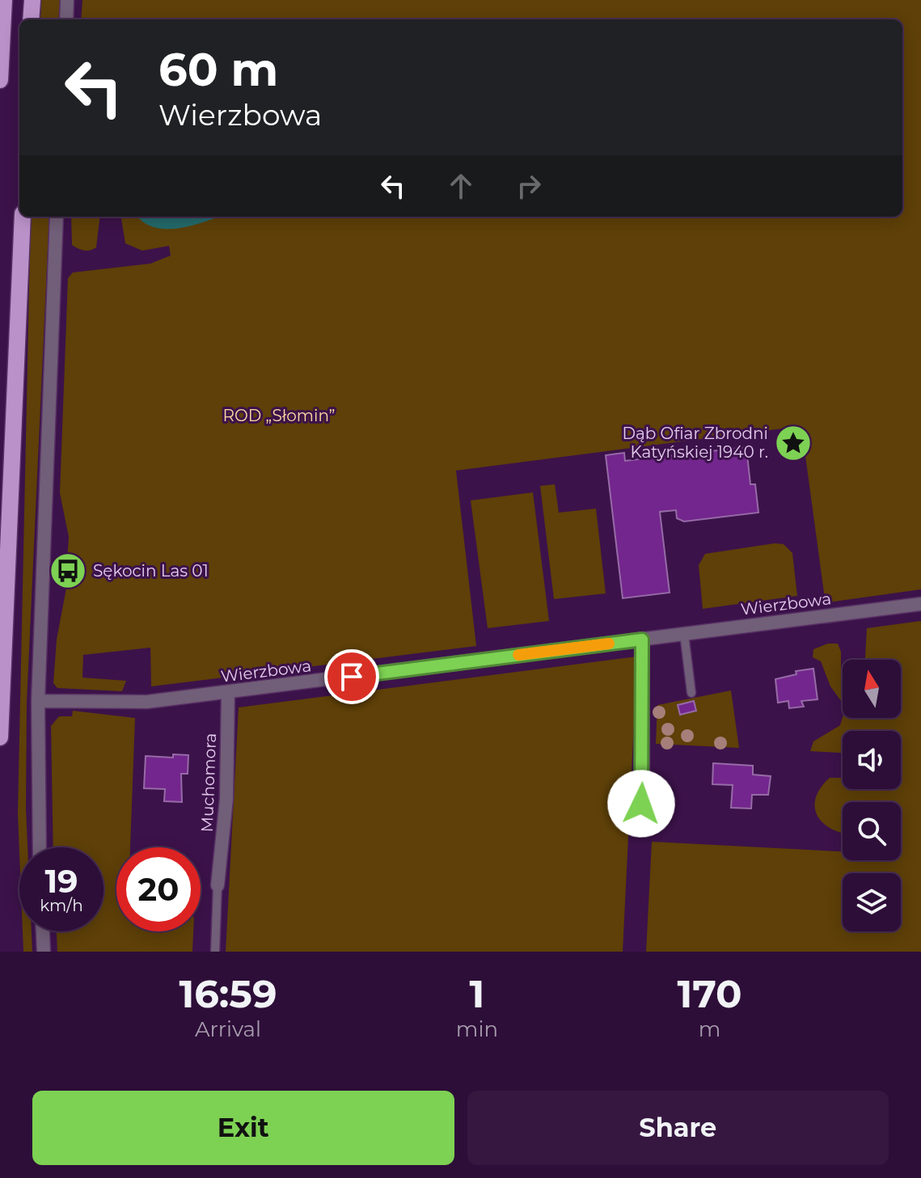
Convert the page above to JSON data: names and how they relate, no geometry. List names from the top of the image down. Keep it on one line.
{"streets":{"street":["Wierzbowa","Muchomora"]},"crossings":[["Wierzbowa","Muchomora"]],"parks":["ROD „Słomin”"],"places":{"place":["Dąb Ofiar Zbrodni Katyńskiej 1940 r."],"bus stop":["Sękocin Las 01"]},"north":"top","page":{"turn":["60 m","Wierzbowa"],"speed":"19 km/h","limit":"20","eta":["16:59","Arrival","1","min","170","m"],"buttons":["Exit","Share"]}}
